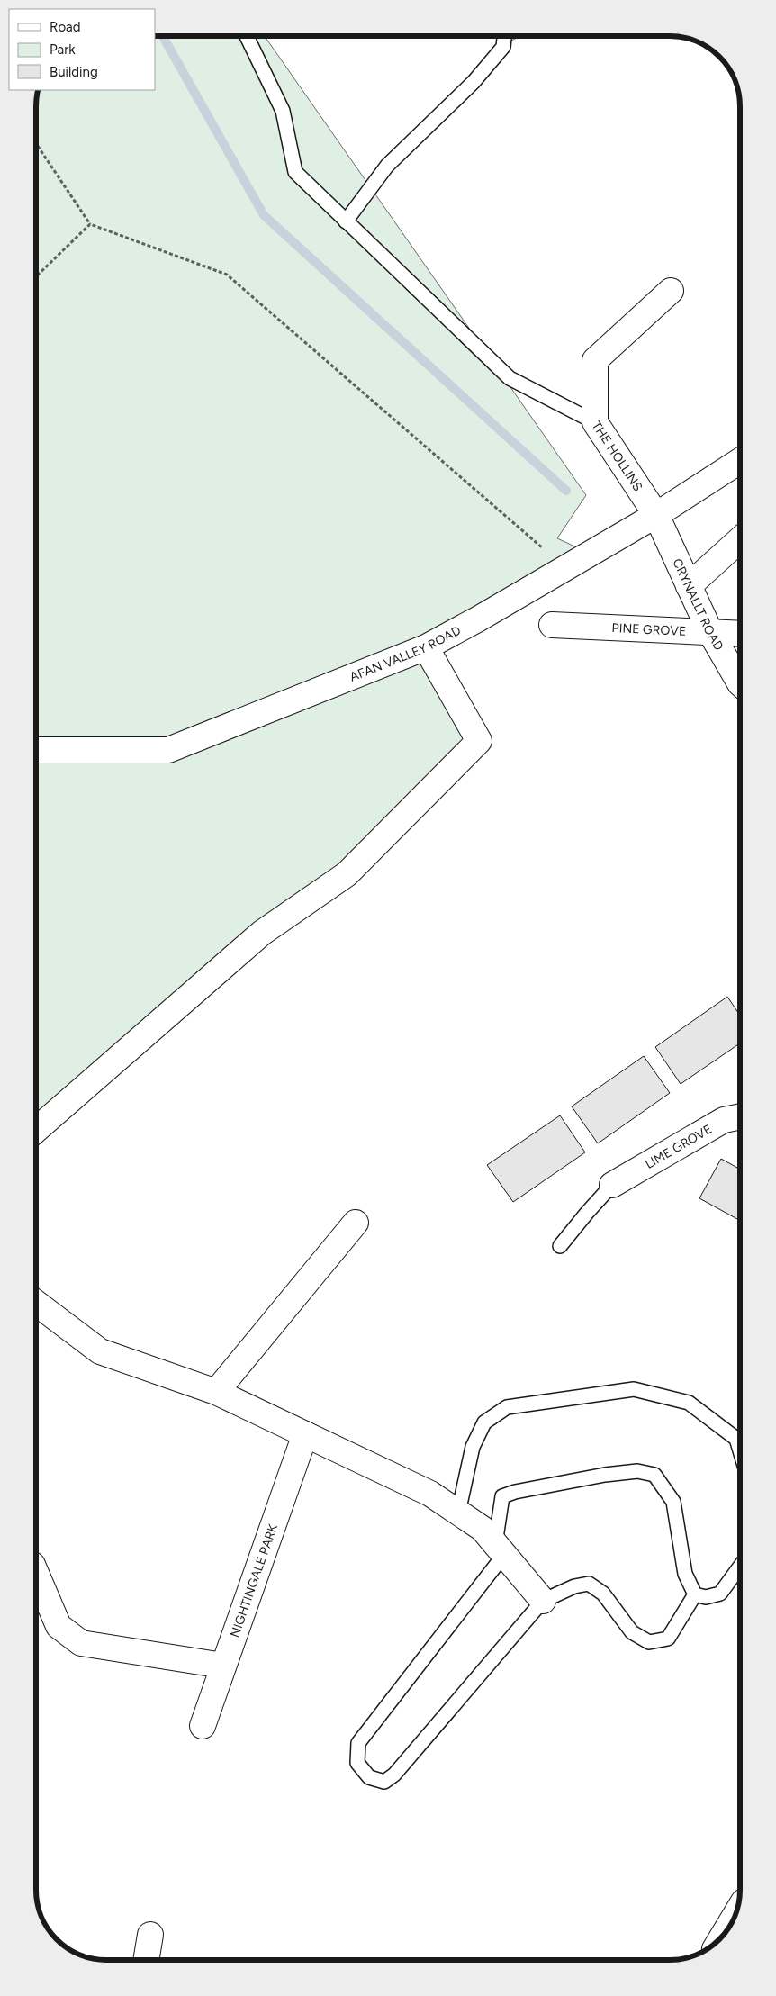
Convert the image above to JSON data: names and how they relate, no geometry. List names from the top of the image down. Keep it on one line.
{"streets":{"street":["THE HOLLINS","CRYNALLT ROAD","PINE GROVE","AFAN VALLEY ROAD","LIME GROVE","NIGHTINGALE PARK"]},"crossings":[["THE HOLLINS","CRYNALLT ROAD"],["THE HOLLINS","AFAN VALLEY ROAD"],["CRYNALLT ROAD","PINE GROVE"],["CRYNALLT ROAD","AFAN VALLEY ROAD"]],"legend":["Road","Park","Building"]}
